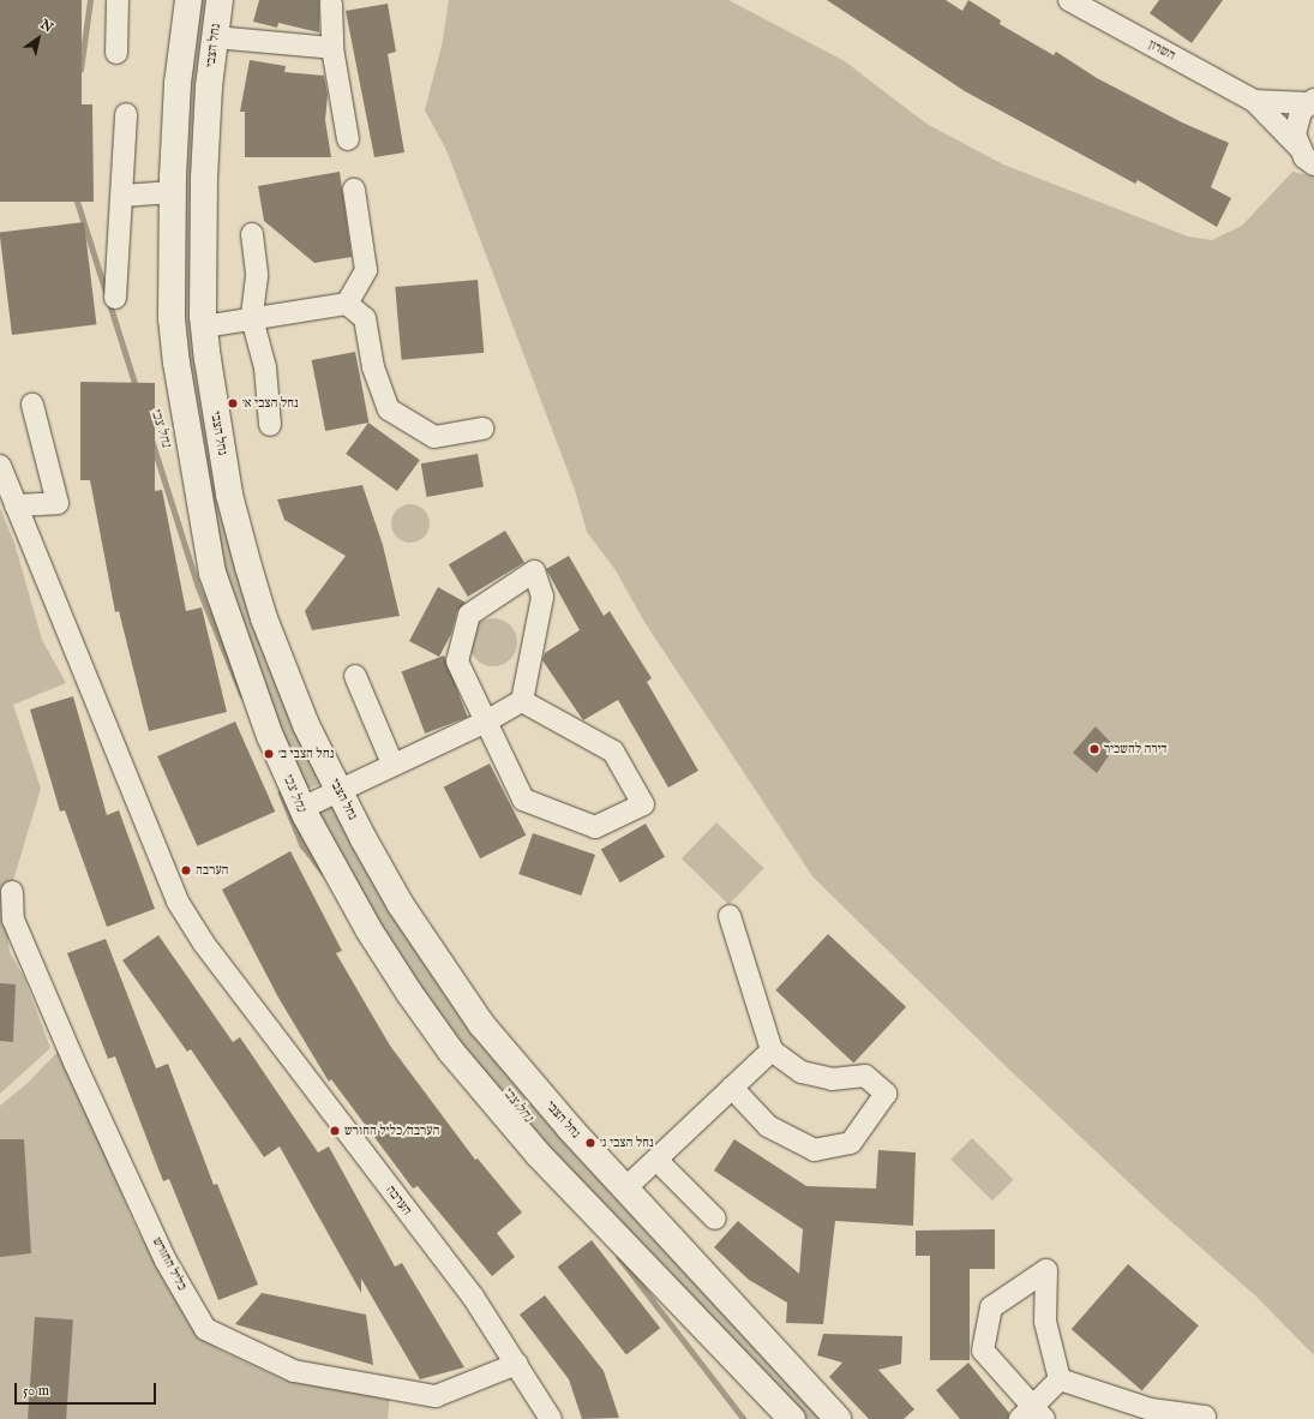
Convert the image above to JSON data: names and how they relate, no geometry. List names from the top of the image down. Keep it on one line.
{"streets":{"street":["נחל הצבי","השרון","הערבה","כליל החורש"]},"crossings":[["הערבה","כליל החורש"]],"water":["נחל צבי"],"places":["נחל הצבי א׳","דירה להשכיר","נחל הצבי ב׳","הערבה","הערבה/כליל החורש","נחל הצבי ג׳"],"scale_bar":"50 m","north":"top right"}
